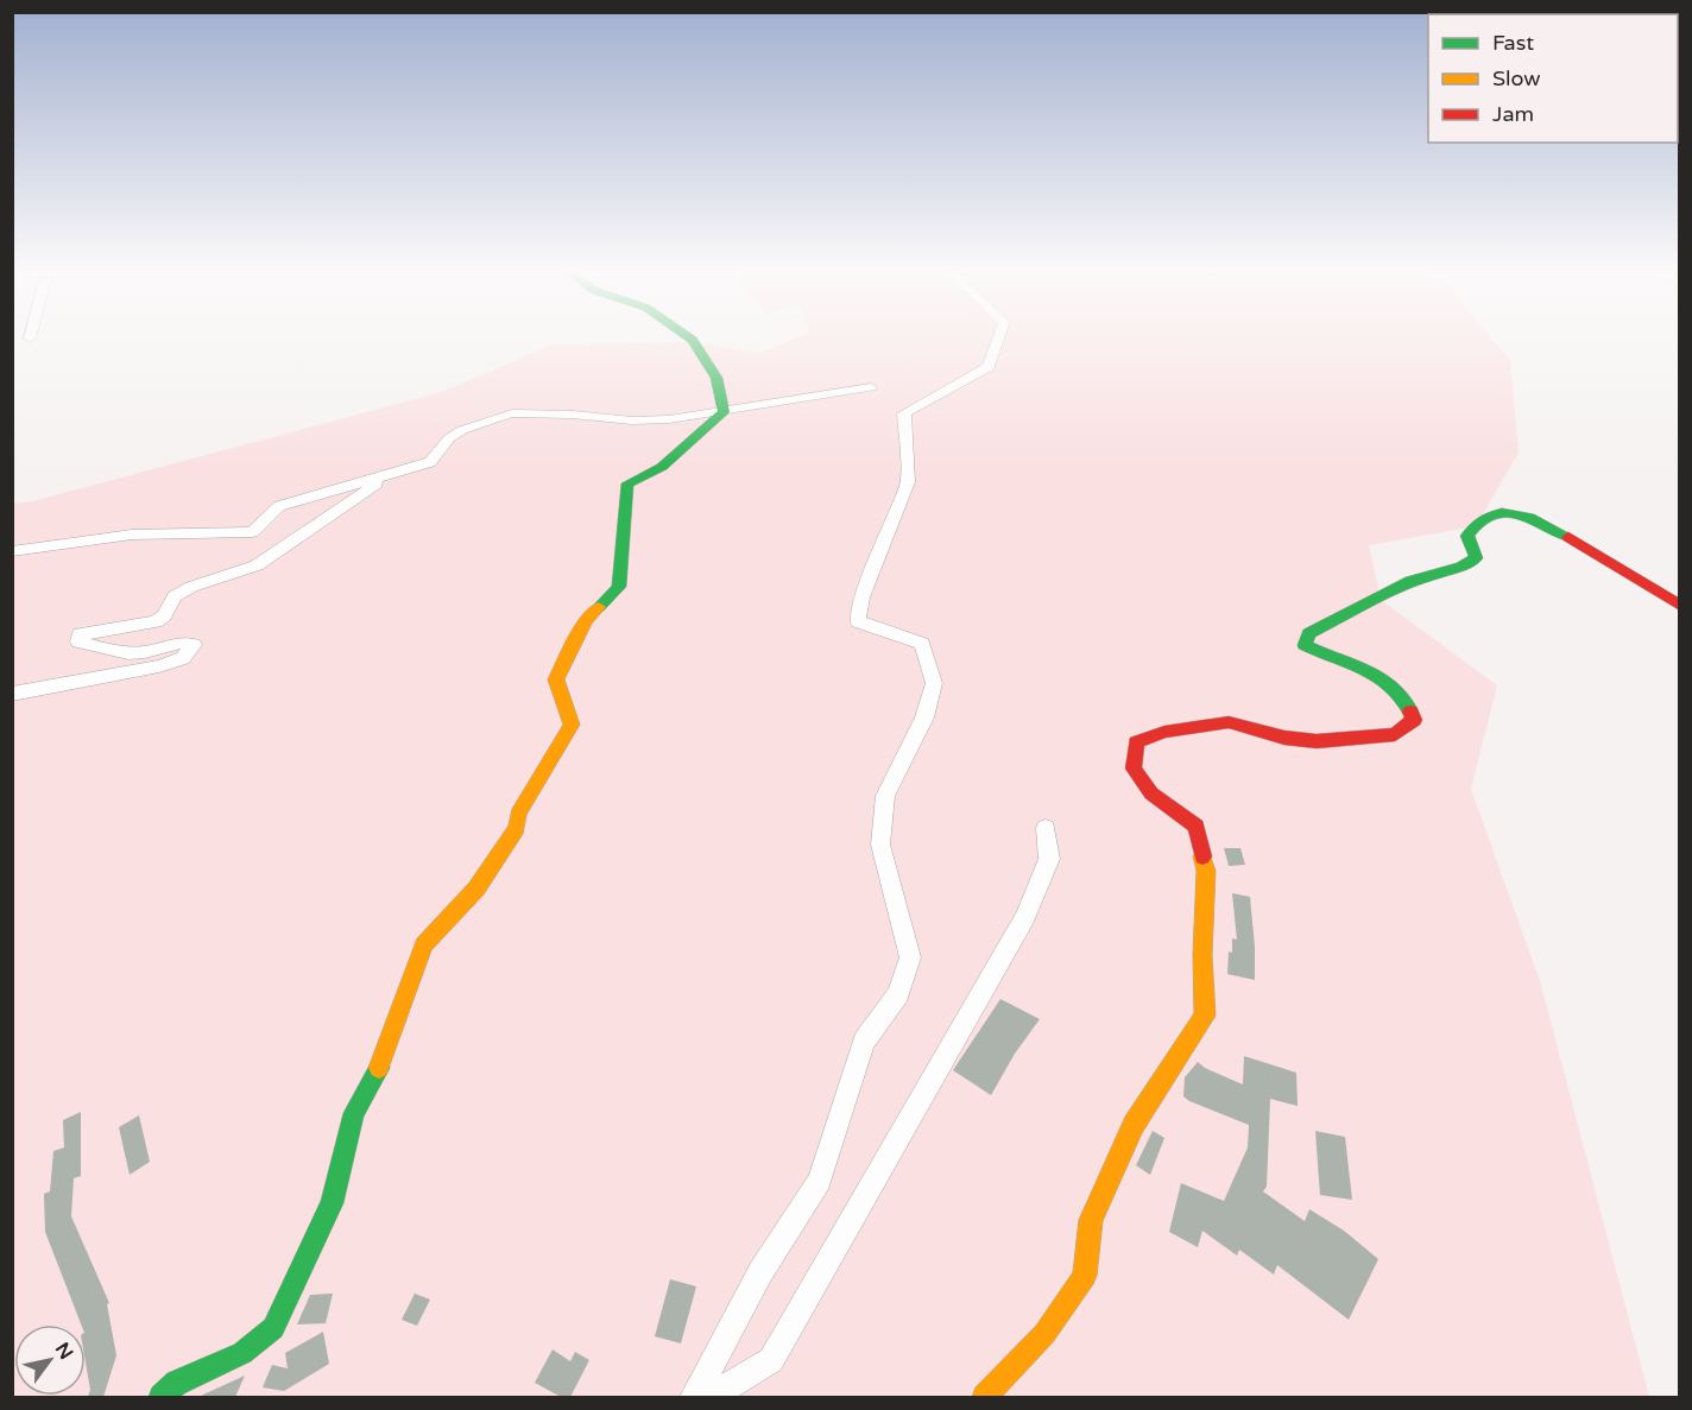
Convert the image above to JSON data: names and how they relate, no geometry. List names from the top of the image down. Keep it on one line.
{"legend":["Fast","Slow","Jam"],"north":"top right"}
